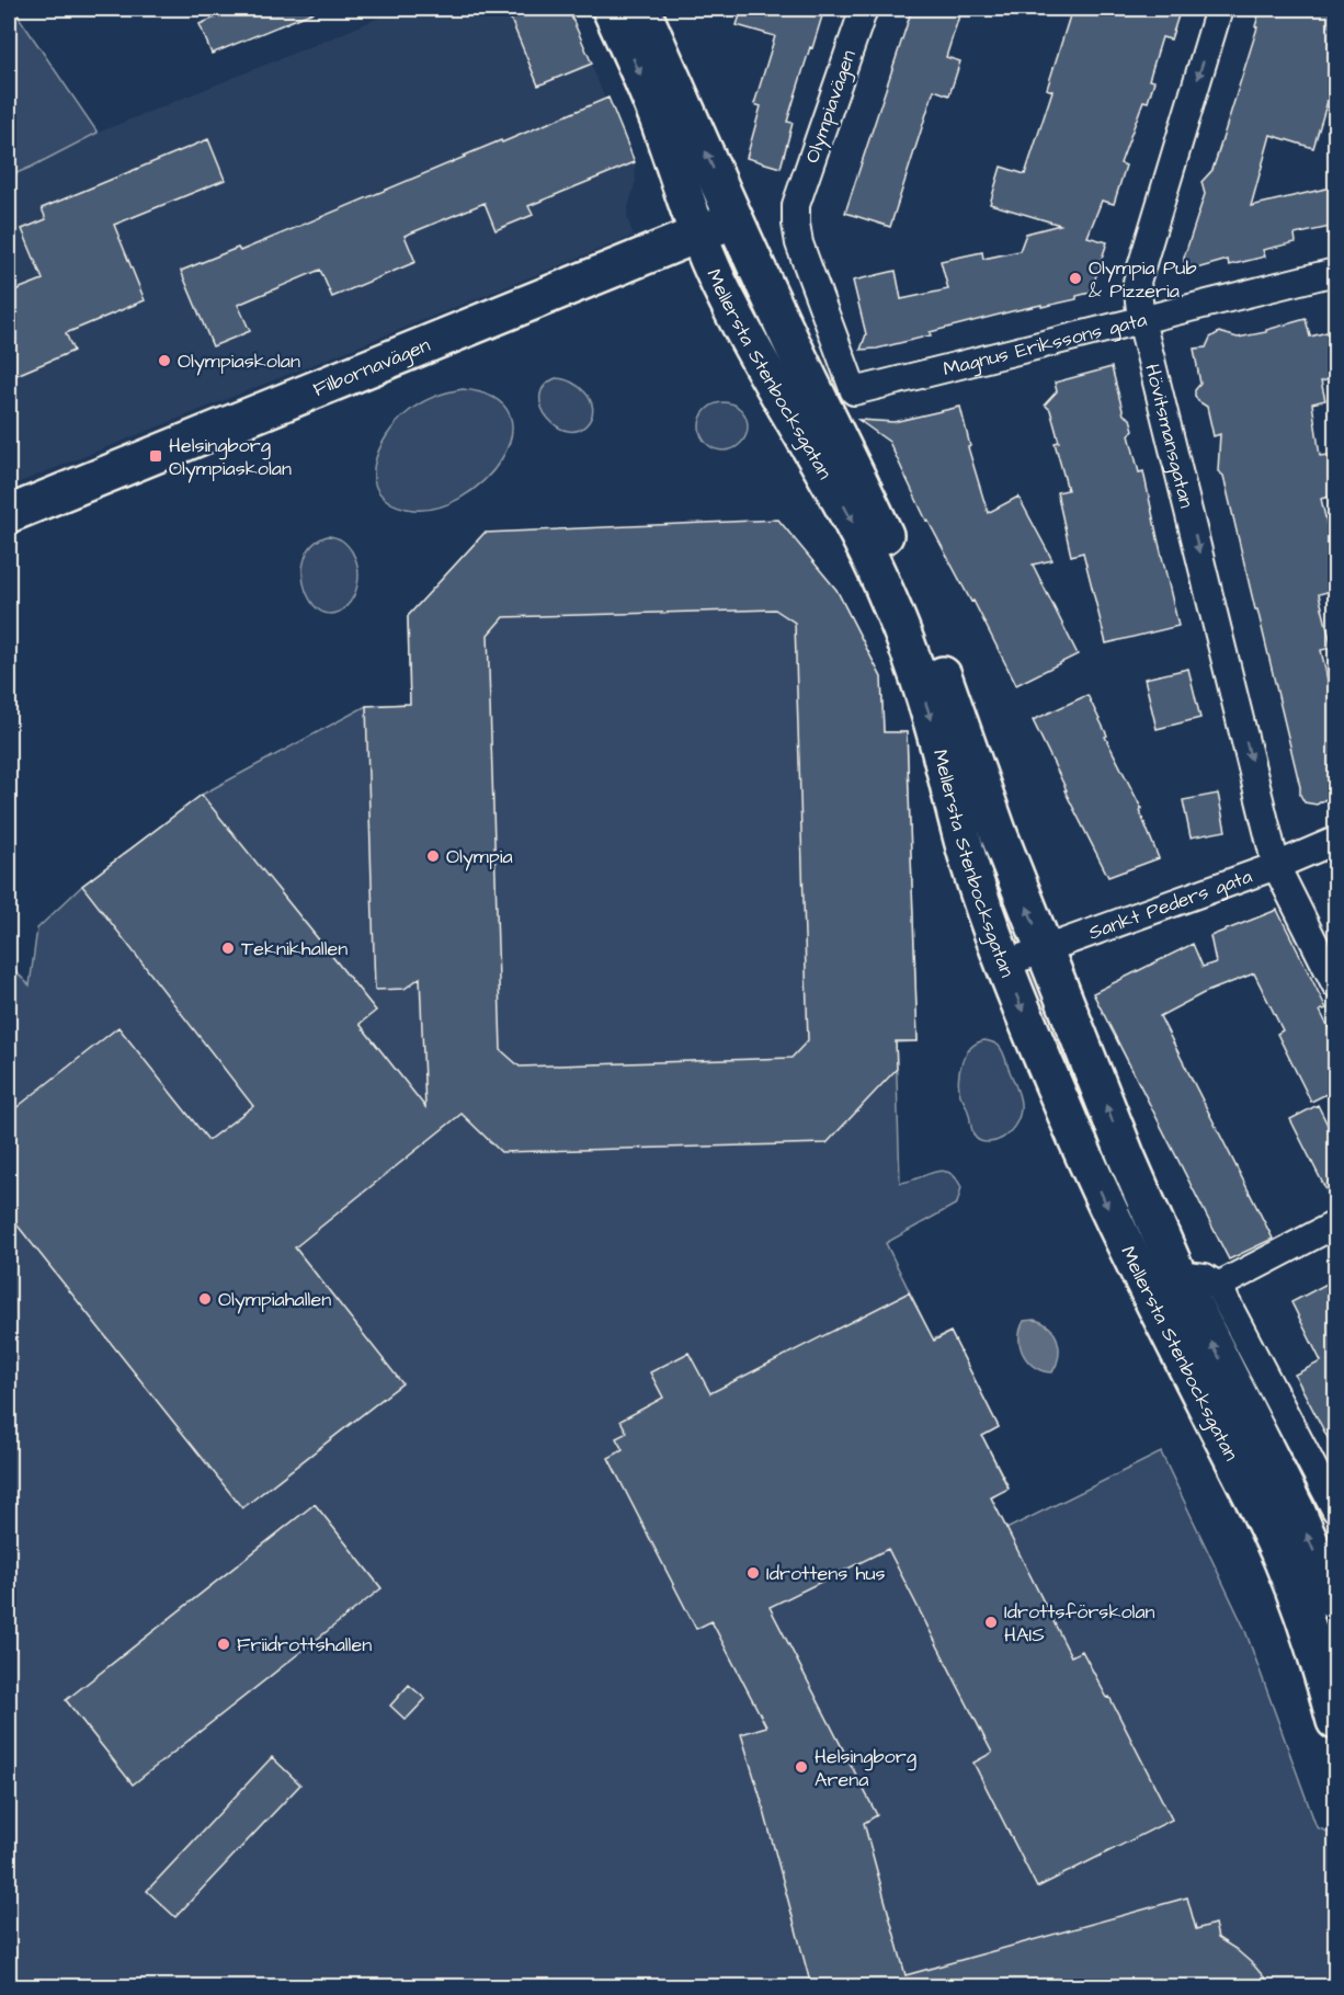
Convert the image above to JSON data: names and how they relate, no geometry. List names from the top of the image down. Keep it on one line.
{"streets":{"main road":["Filbornavägen","Mellersta Stenbocksgatan"],"street":["Olympiavägen","Magnus Erikssons gata","Hövitsmansgatan","Sankt Peders gata"]},"crossings":[["Olympiavägen","Magnus Erikssons gata"],["Magnus Erikssons gata","Hövitsmansgatan"],["Filbornavägen","Mellersta Stenbocksgatan"],["Mellersta Stenbocksgatan","Sankt Peders gata"],["Hövitsmansgatan","Sankt Peders gata"]],"one_way":["Hövitsmansgatan"],"places":{"other":["Olympia Pub & Pizzeria","Olympiaskolan","Olympia","Teknikhallen","Olympiahallen","Idrottens hus","Idrottsförskolan HAIS","Friidrottshallen","Helsingborg Arena"],"transit":["Helsingborg Olympiaskolan"]}}
